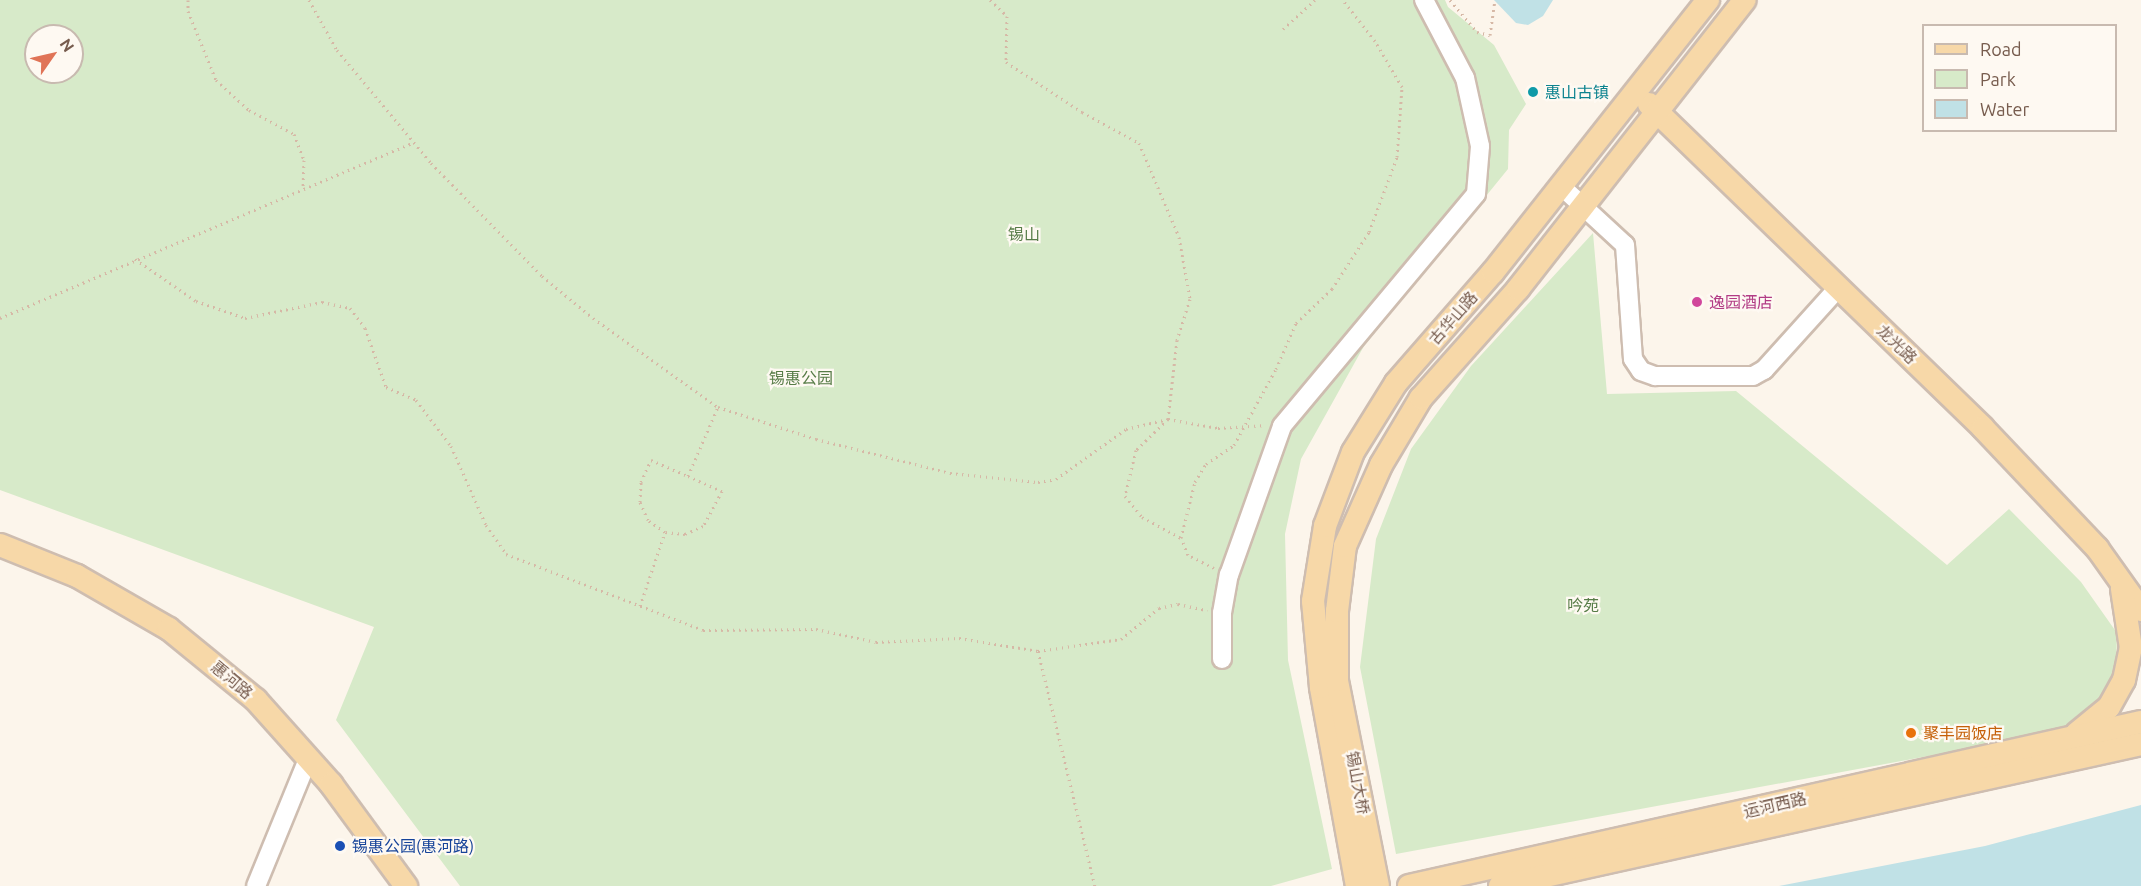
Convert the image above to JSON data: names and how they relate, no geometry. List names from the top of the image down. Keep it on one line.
{"streets":{"main road":["古华山路","龙光路","惠河路","锡山大桥","运河西路"]},"crossings":[["古华山路","龙光路"],["古华山路","锡山大桥"]],"parks":["锡山","锡惠公园","吟苑"],"places":["惠山古镇","逸园酒店","聚丰园饭店","锡惠公园(惠河路)"],"legend":["Road","Park","Water"],"north":"top right"}
